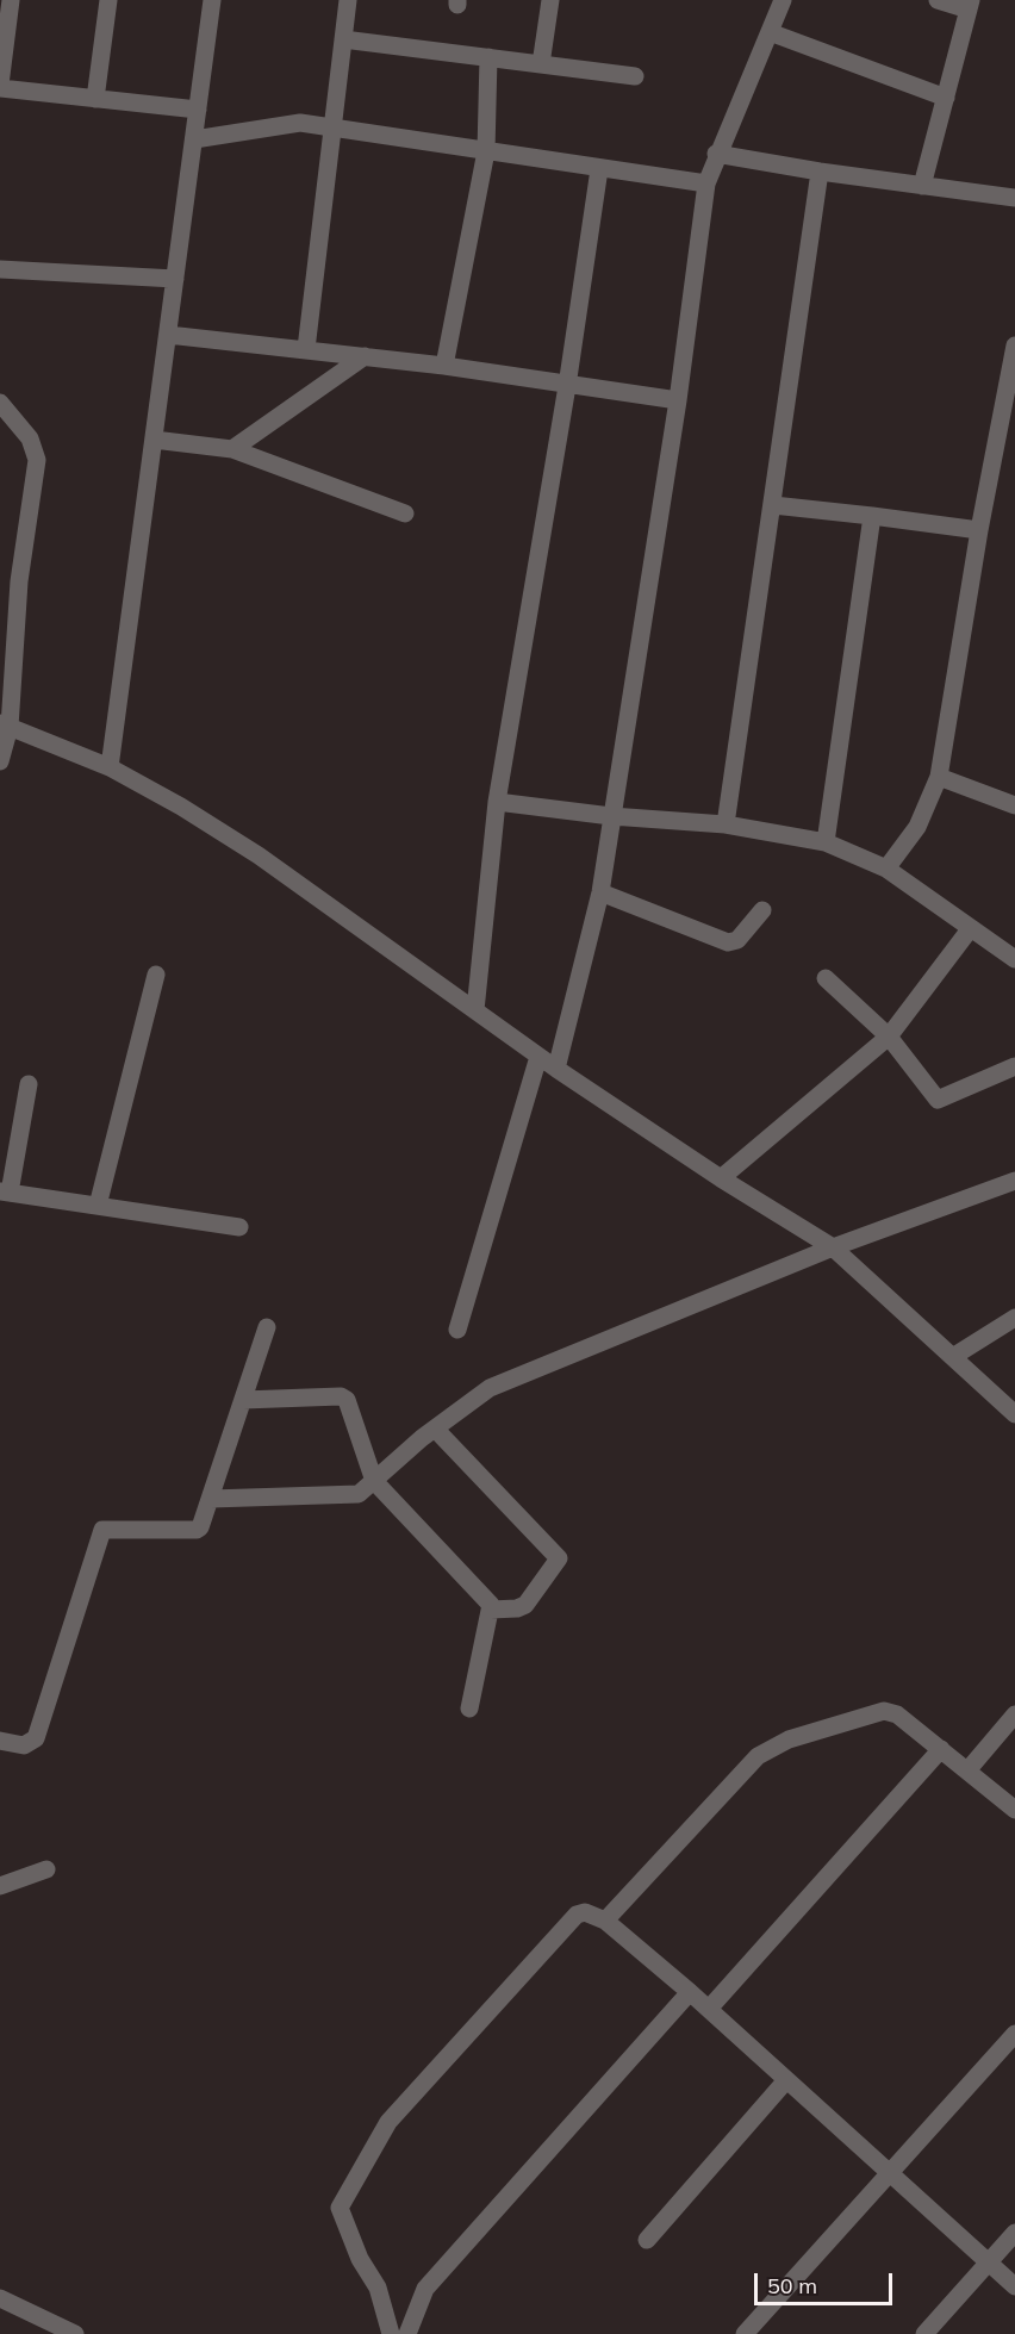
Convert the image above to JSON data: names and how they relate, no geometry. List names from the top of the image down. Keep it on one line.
{"scale_bar":"50 m"}
